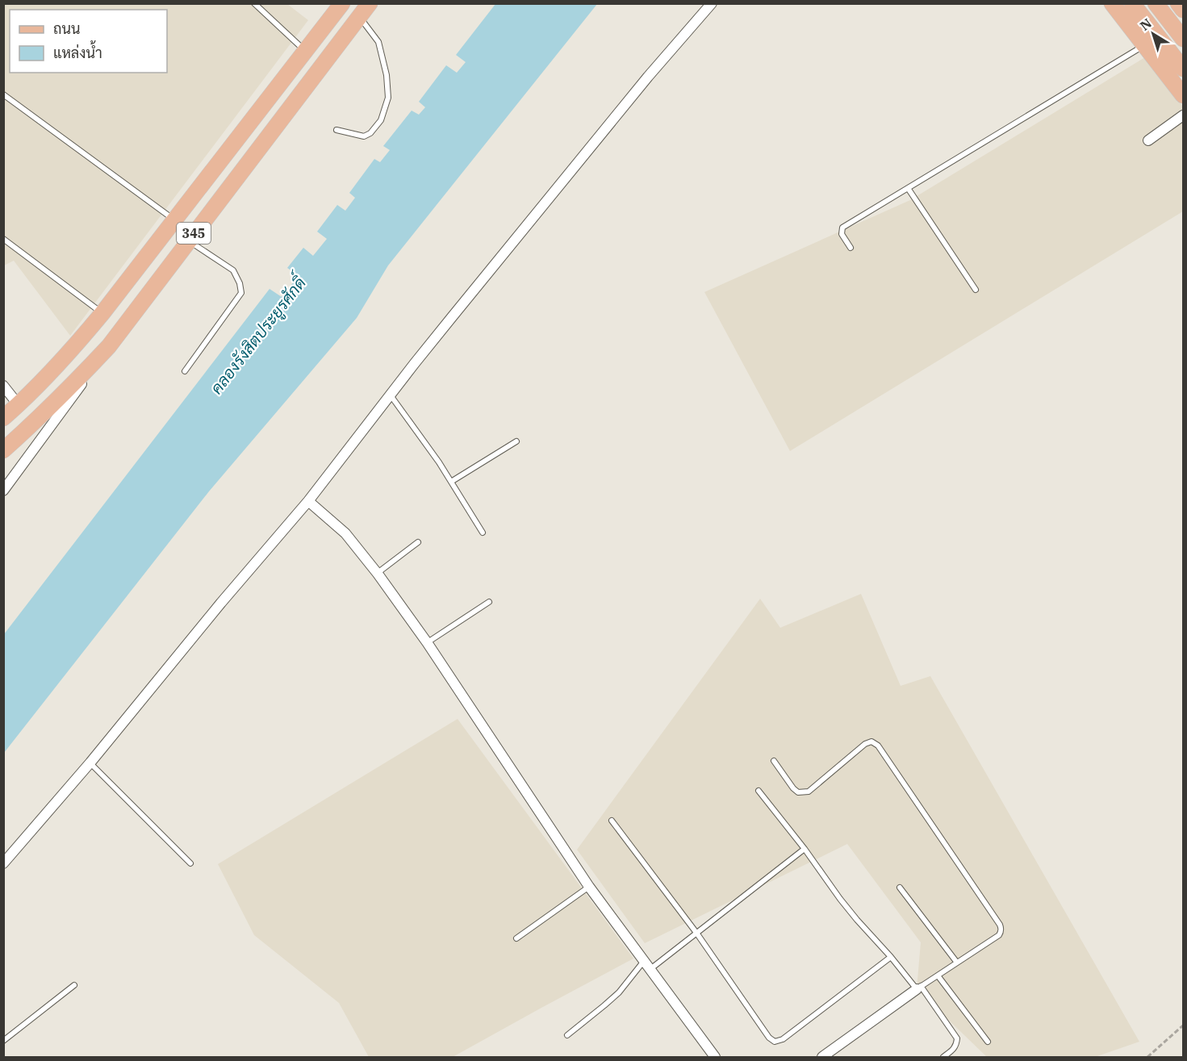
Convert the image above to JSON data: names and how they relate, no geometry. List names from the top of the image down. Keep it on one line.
{"streets":{"main road":["345"]},"water":["คลองรังสิตประยูรศักดิ์"],"legend":["ถนน","แหล่งน้ำ"],"north":"top left"}
